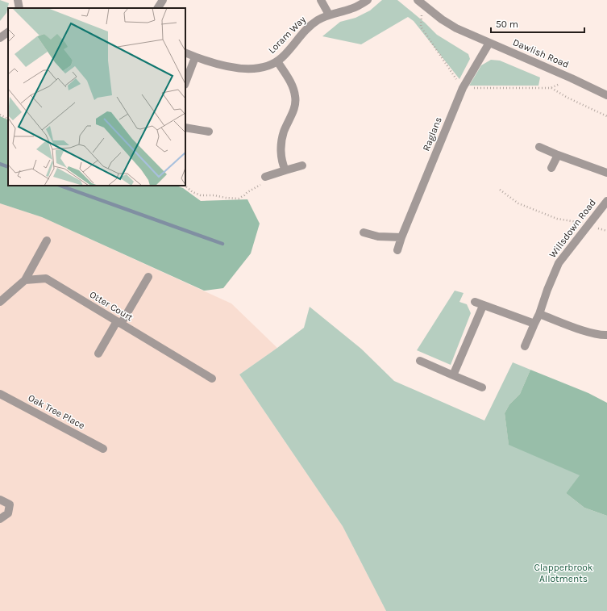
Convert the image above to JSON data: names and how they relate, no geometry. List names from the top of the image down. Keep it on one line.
{"streets":{"street":["Loram Way","Dawlish Road","Raglans","Willsdown Road","Otter Court","Oak Tree Place"]},"crossings":[["Dawlish Road","Raglans"]],"parks":["Clapperbrook Allotments"],"scale_bar":"50 m"}
